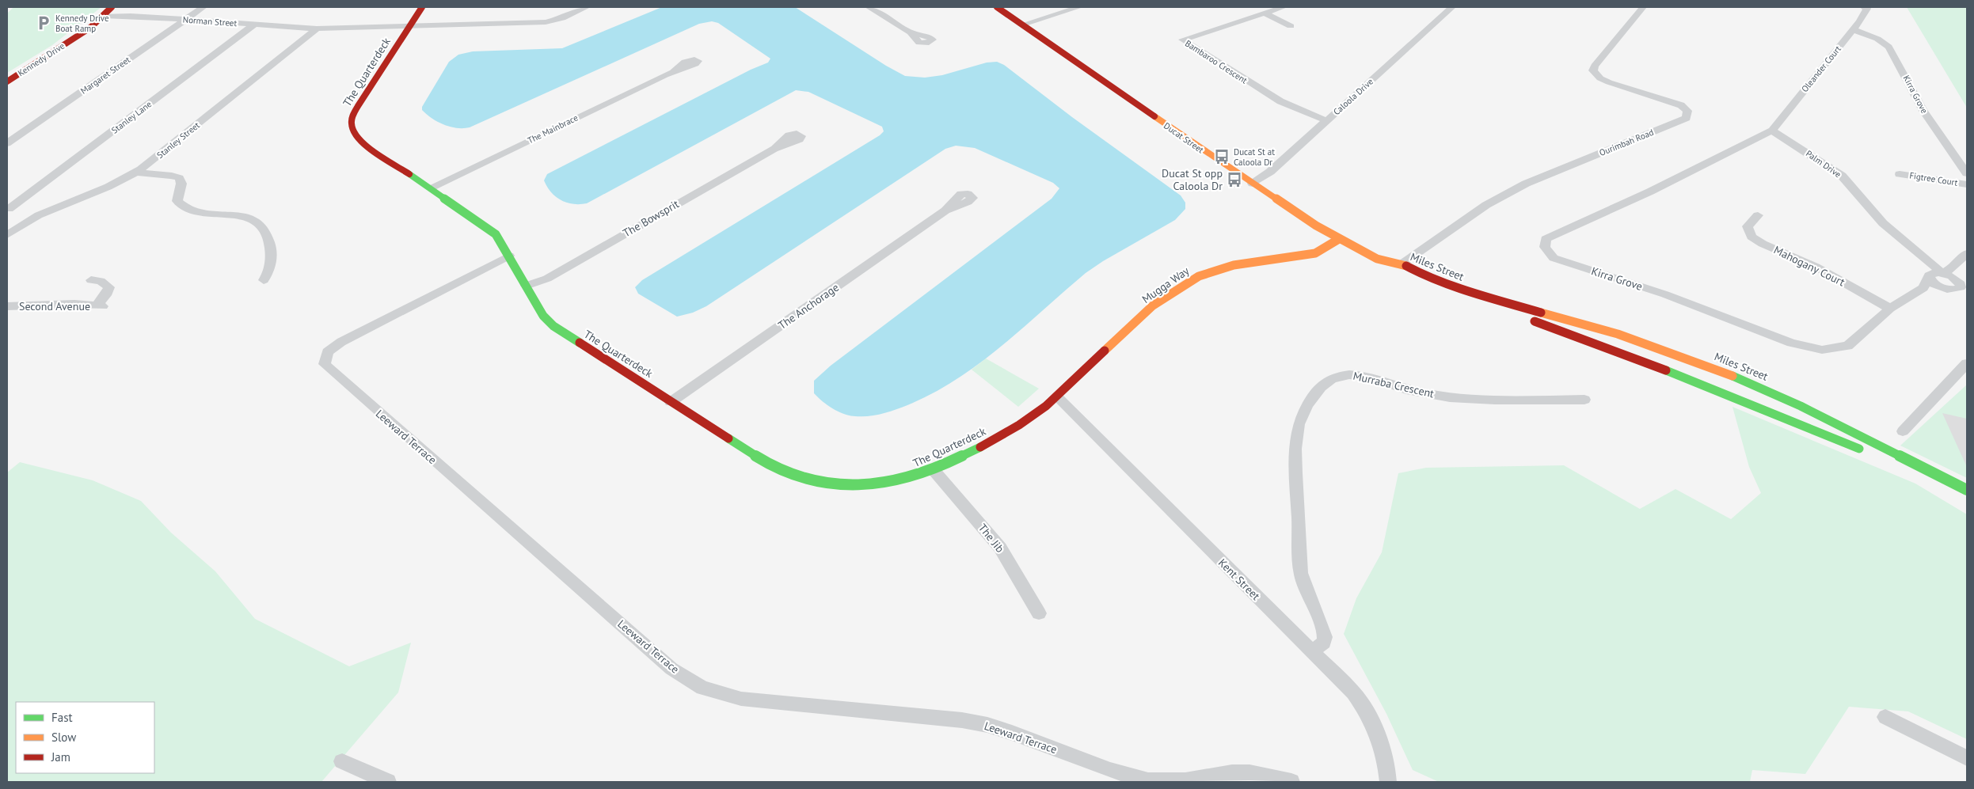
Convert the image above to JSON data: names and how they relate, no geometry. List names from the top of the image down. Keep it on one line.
{"streets":{"street":["Norman Street","Kennedy Drive","Bambaroo Crescent","Oleander Court","The Quarterdeck","Margaret Street","Kirra Grove","Caloola Drive","Stanley Lane","The Mainbrace","Ducat Street","Stanley Street","Ourimbah Road","Palm Drive","Figtree Court","The Bowsprit","Mahogany Court","Miles Street","Mugga Way","Second Avenue","The Anchorage","Murraba Crescent","Leeward Terrace","The Jib","Kent Street"]},"crossings":[["Norman Street","Kennedy Drive"],["Norman Street","The Quarterdeck"],["Norman Street","Margaret Street"],["Norman Street","Stanley Lane"],["Norman Street","Stanley Street"],["Bambaroo Crescent","Caloola Drive"],["Oleander Court","Kirra Grove"],["Oleander Court","Palm Drive"],["The Quarterdeck","The Mainbrace"],["The Quarterdeck","The Bowsprit"],["The Quarterdeck","Mugga Way"],["The Quarterdeck","The Anchorage"],["The Quarterdeck","Leeward Terrace"],["The Quarterdeck","The Jib"],["The Quarterdeck","Kent Street"],["Kirra Grove","Palm Drive"],["Kirra Grove","Mahogany Court"],["Caloola Drive","Ducat Street"],["Ducat Street","Ourimbah Road"],["Ducat Street","Miles Street"],["Ducat Street","Mugga Way"],["Ourimbah Road","Miles Street"],["Mugga Way","Kent Street"],["Murraba Crescent","Kent Street"]],"places":{"parking":["Kennedy Drive Boat Ramp"],"bus stop":["Ducat St at Caloola Dr","Ducat St opp Caloola Dr"]},"legend":["Fast","Slow","Jam"]}
